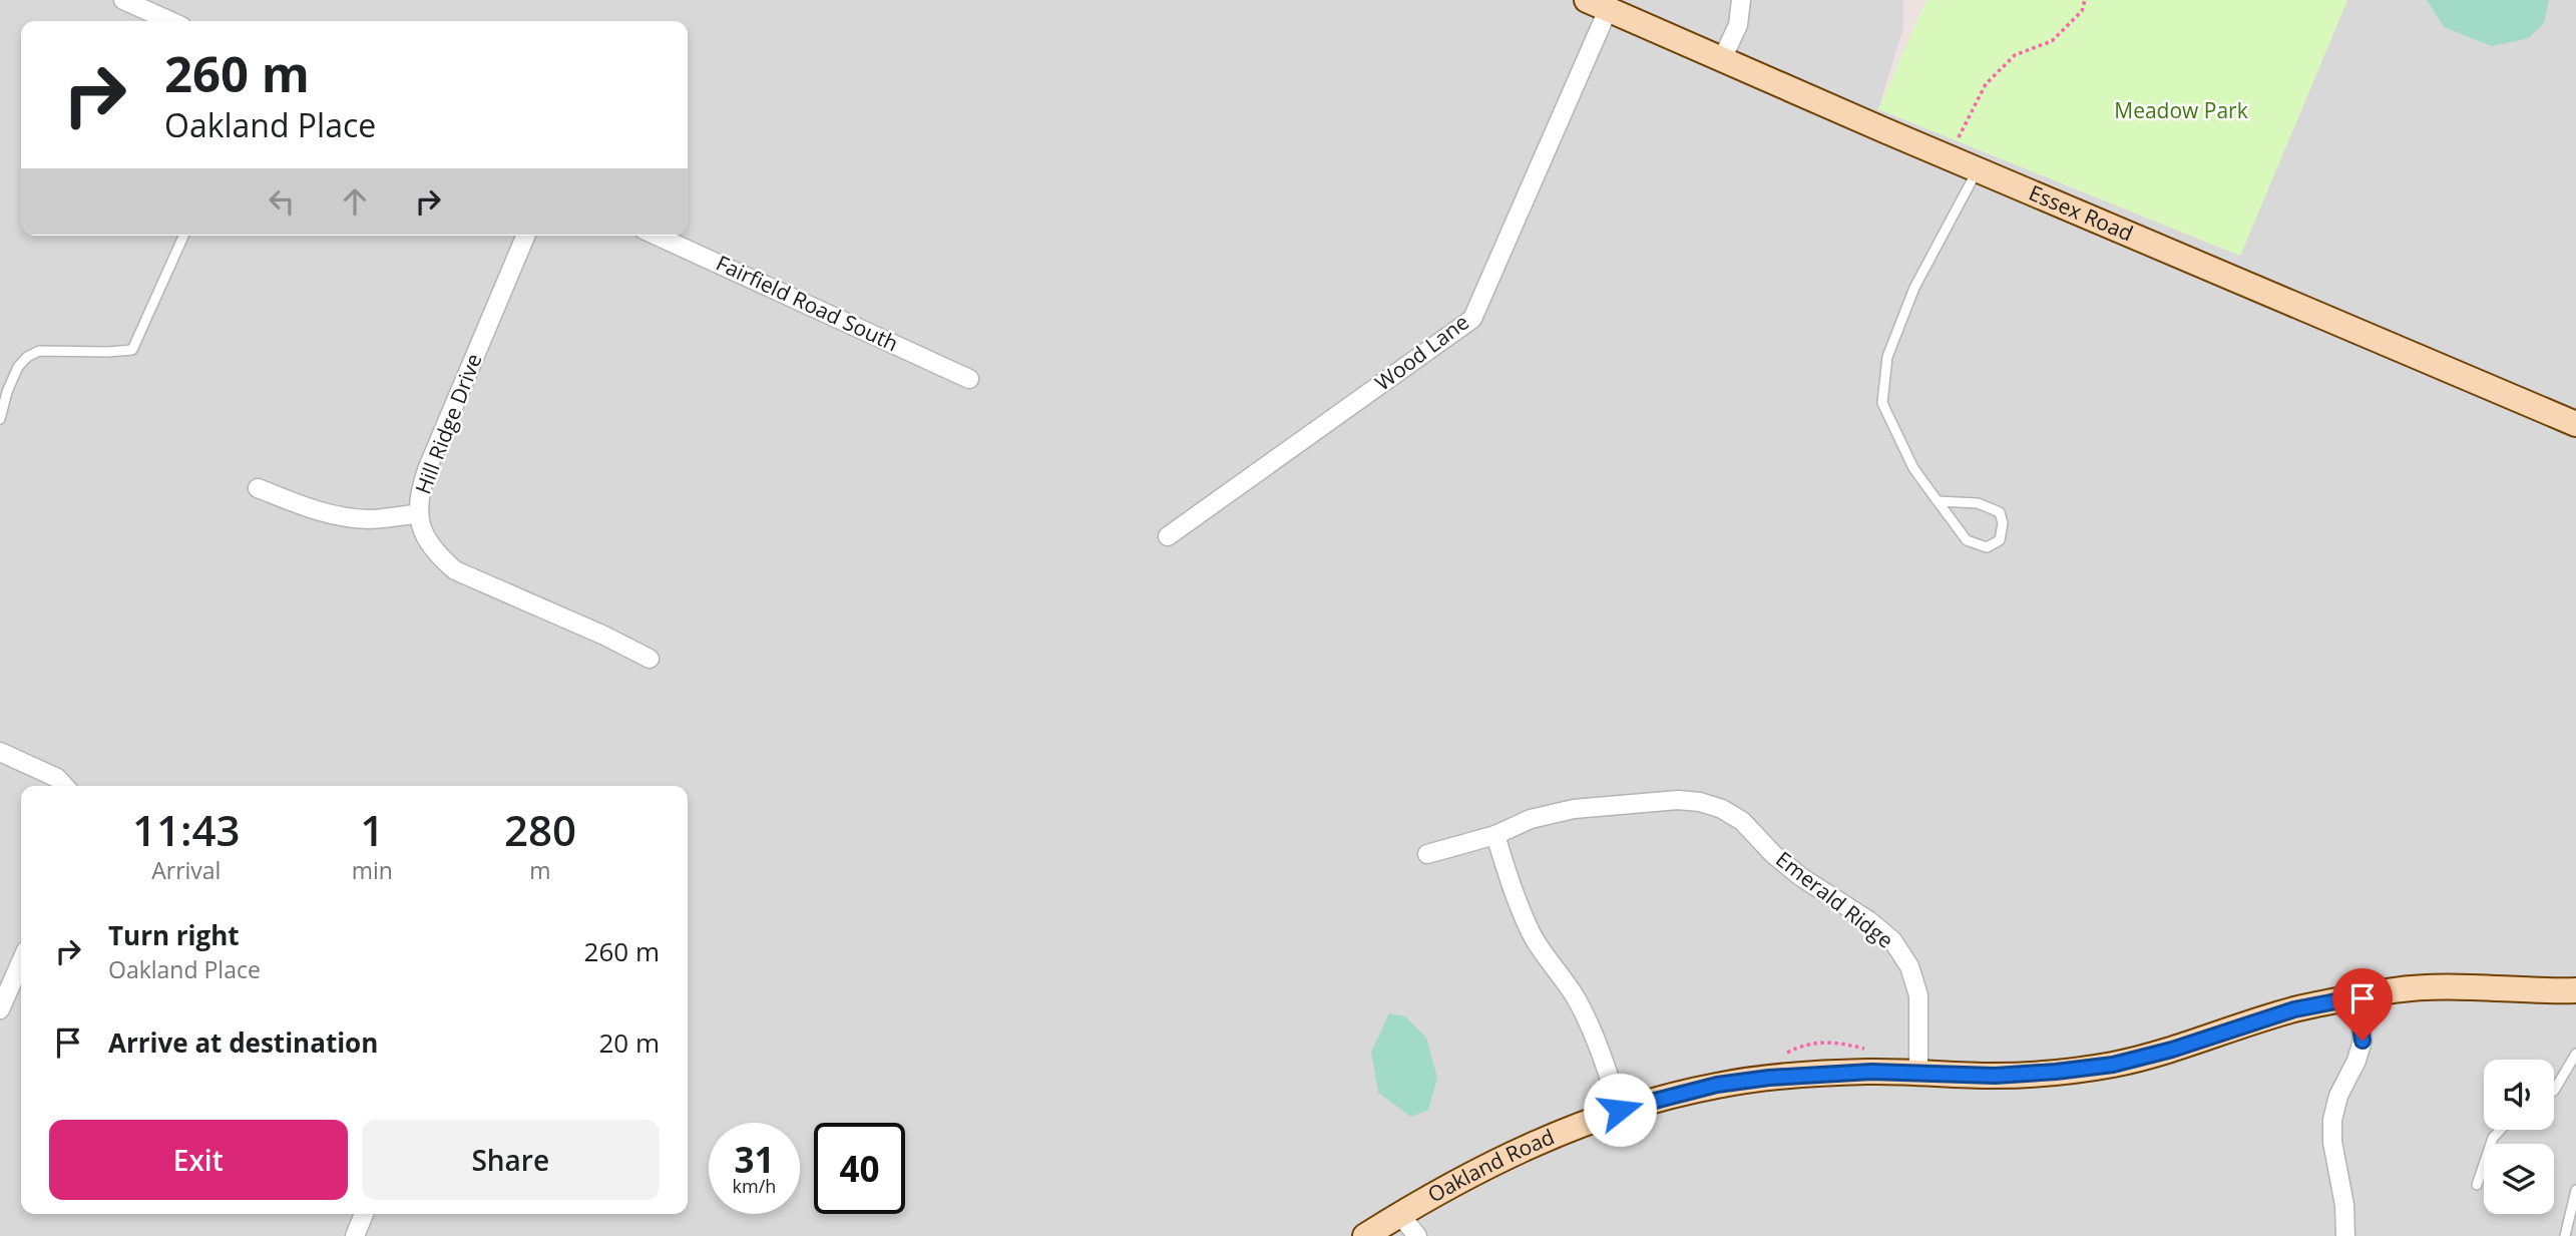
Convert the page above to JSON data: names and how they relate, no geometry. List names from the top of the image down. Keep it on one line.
{"streets":{"street":["Essex Road","Fairfield Road South","Wood Lane","Hill Ridge Drive","Emerald Ridge","Oakland Road"]},"crossings":[["Essex Road","Wood Lane"],["Emerald Ridge","Oakland Road"]],"parks":["Meadow Park"],"page":{"turn":["260 m","Oakland Place"],"eta":["11:43","Arrival","1","min","280","m"],"list":[{"name":"Turn right","note":"Oakland Place","value":"260 m"},{"name":"Arrive at destination","value":"20 m"}],"buttons":["Exit","Share"],"speed":"31 km/h","limit":"40"}}
